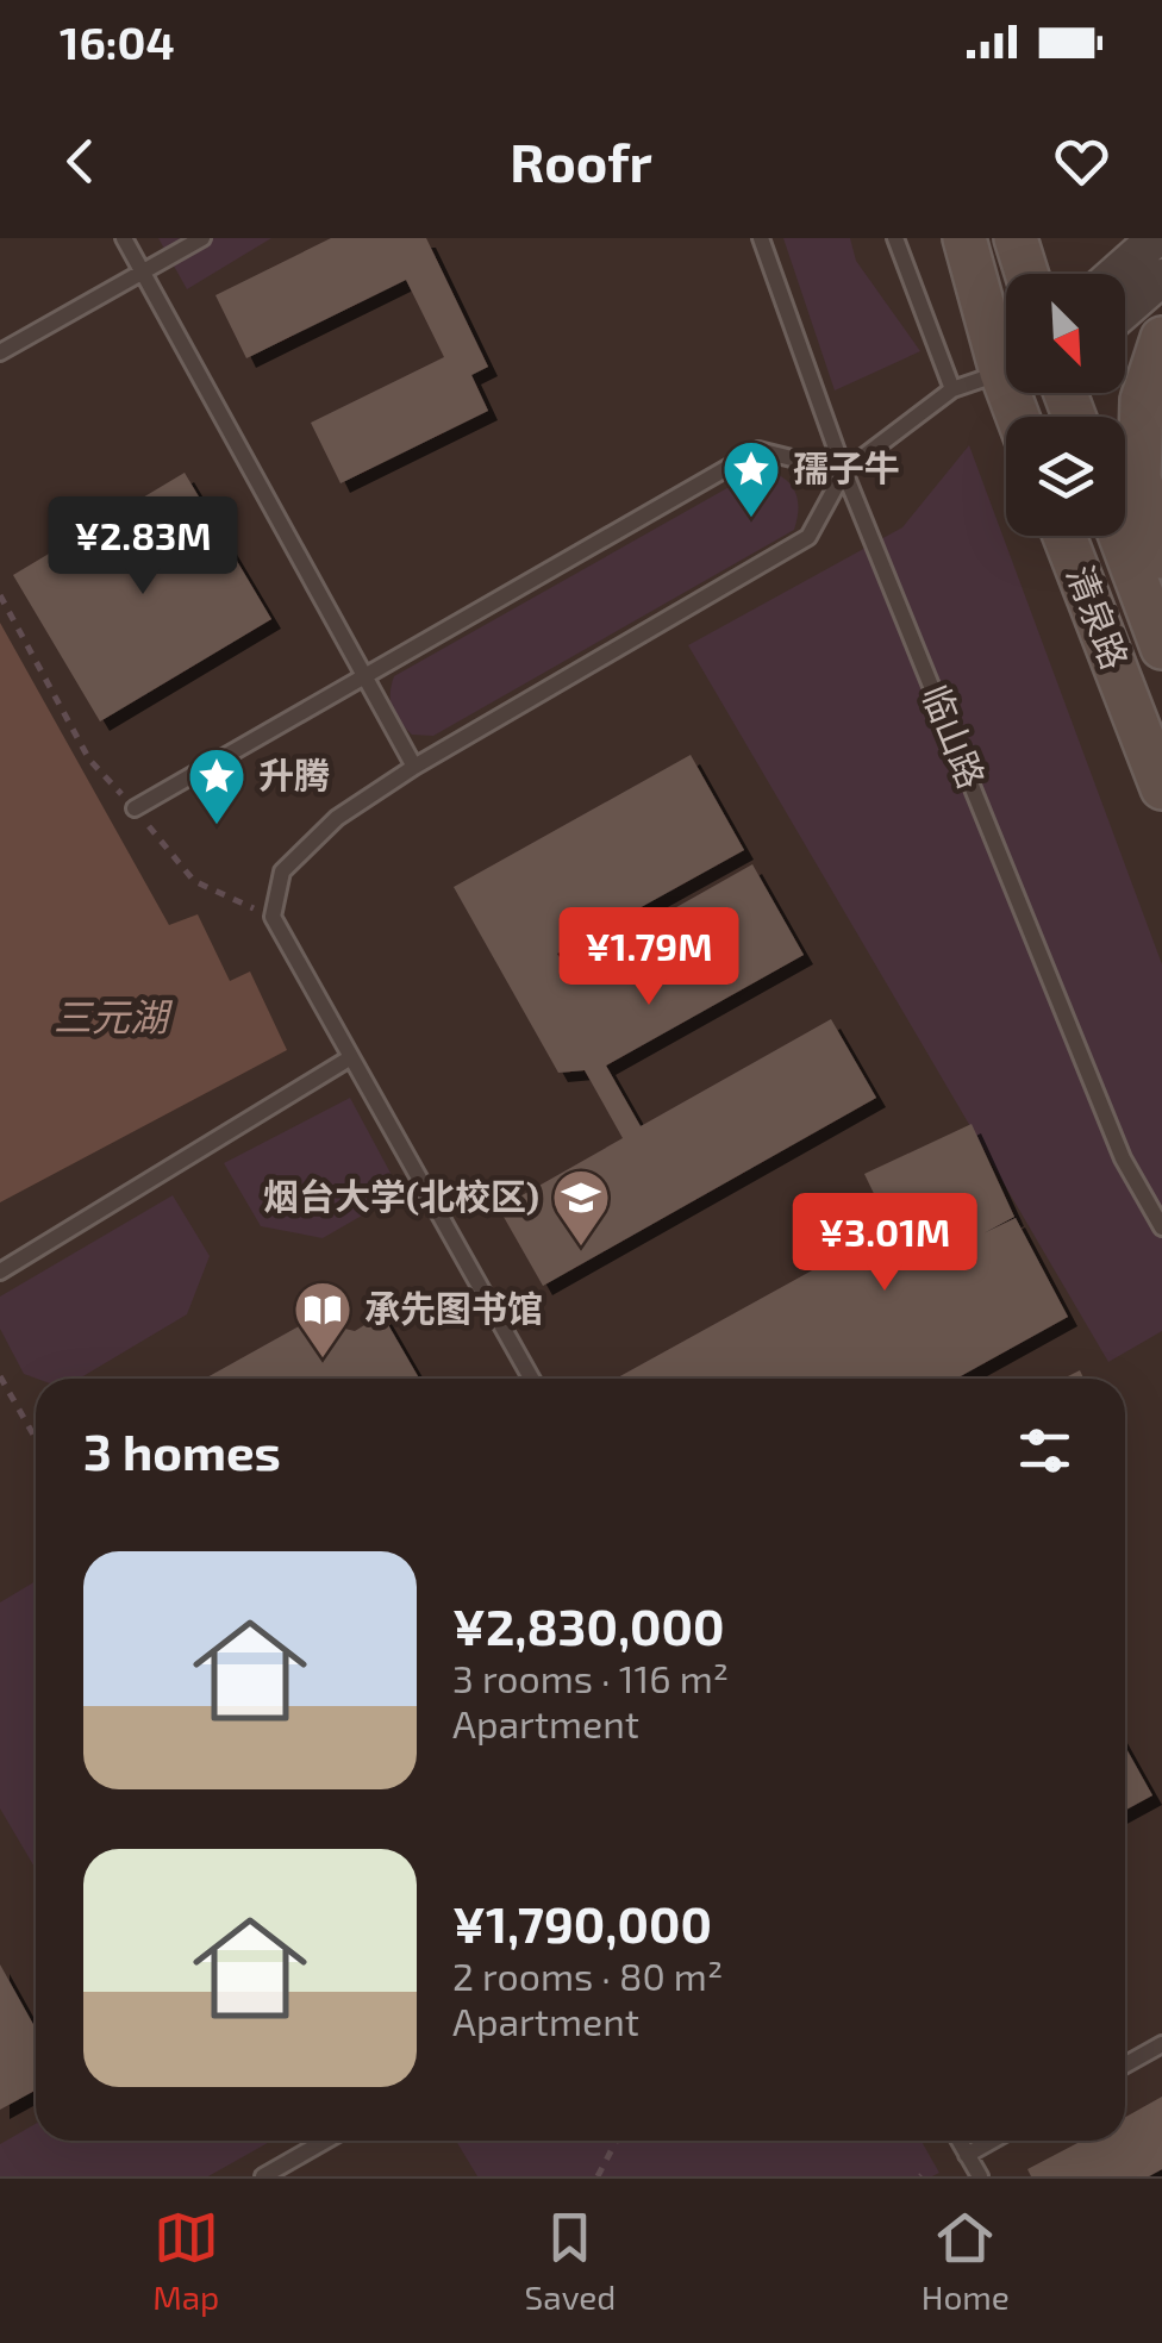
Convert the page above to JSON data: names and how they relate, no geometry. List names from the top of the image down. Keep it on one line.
{"streets":{"main road":["清泉路"],"lane":["临山路"]},"water":["三元湖"],"places":{"place":["孺子牛","升腾"],"school or university":["烟台大学(北校区)"],"library":["承先图书馆"]},"north":"bottom right","page":{"status":"16:04","header":"Roofr","price":["¥2.83M","¥1.79M","¥3.01M"],"heading":"3 homes","list":[{"name":"¥2,830,000","note":"3 rooms · 116 m² · Apartment"},{"name":"¥1,790,000","note":"2 rooms · 80 m² · Apartment"}],"tabs":["Map","Saved","Home"]}}
